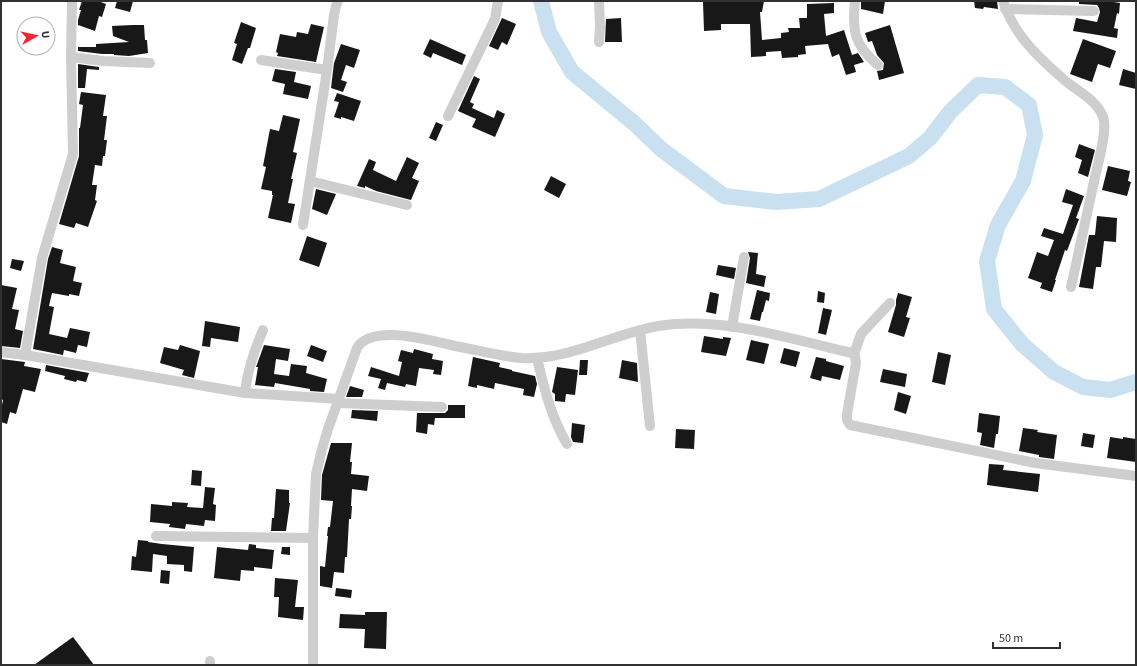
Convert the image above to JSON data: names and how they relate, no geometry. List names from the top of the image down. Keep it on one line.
{"scale_bar":"50 m","north":"right"}
